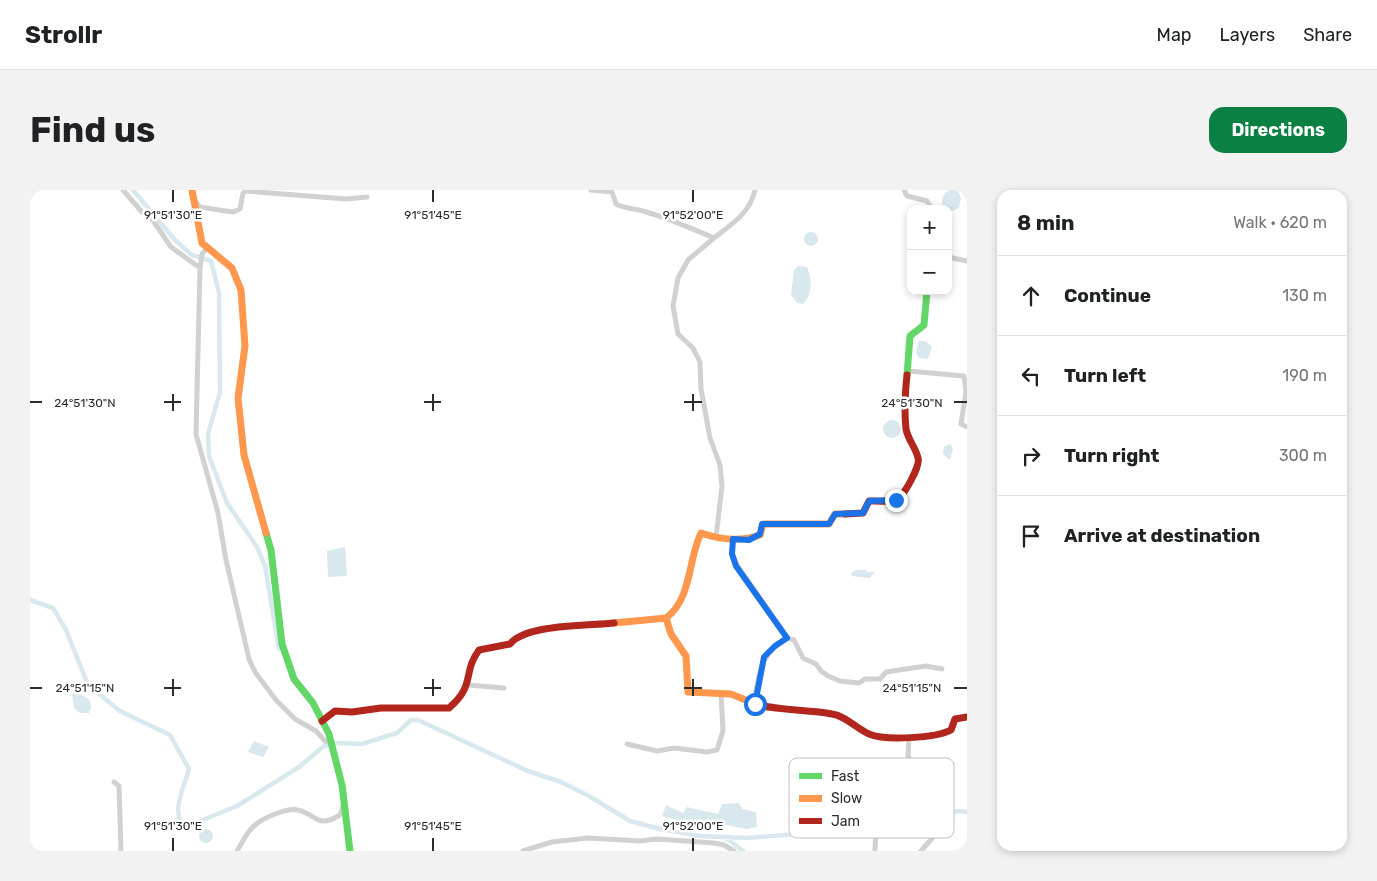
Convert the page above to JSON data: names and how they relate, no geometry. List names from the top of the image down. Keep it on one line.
{"legend":["Fast","Slow","Jam"],"page":{"header":"Strollr","nav":["Map","Layers","Share"],"buttons":"Directions","title":"Find us","heading":["8 min","Walk · 620 m"],"map_buttons":["+","−"],"list":[["Continue","130 m"],["Turn left","190 m"],["Turn right","300 m"],"Arrive at destination"]},"coordinates":["91°51'30\"E","91°51'45\"E","91°52'00\"E","24°51'30\"N","24°51'15\"N"]}
